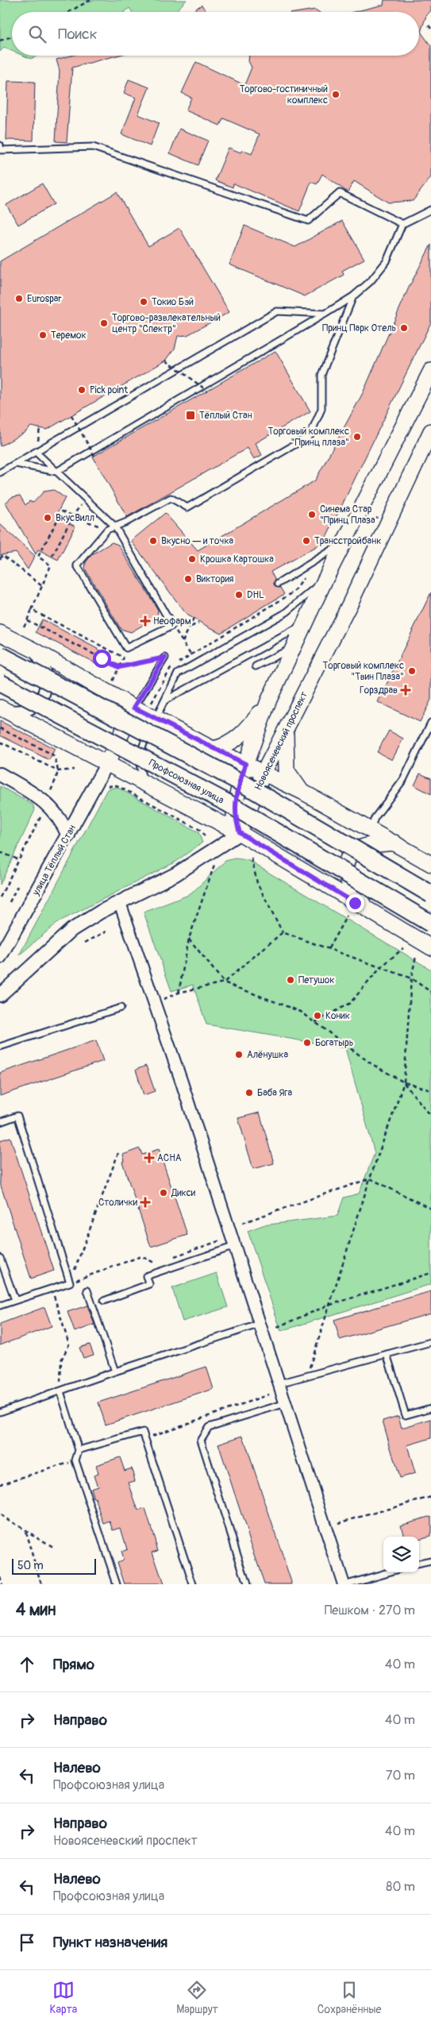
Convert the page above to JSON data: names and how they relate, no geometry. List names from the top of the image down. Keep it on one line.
{"streets":{"main road":["Новоясеневский проспект","Профсоюзная улица"],"street":["улица Тёплый Стан"]},"places":{"other":["Торгово-гостиничный комплекс","Eurospar","Токио Бэй","Торгово-развлекательный центр \"Спектр\"","Принц Парк Отель","Теремок","Pick point","Торговый комплекс \"Принц плаза\"","Синема Стар \"Принц Плаза\"","ВкусВилл","Вкусно — и точка","Трансстройбанк","Крошка Картошка","Виктория","DHL","Торговый комплекс \"Твин Плаза\"","Петушок","Коник","Богатырь","Алёнушка","Баба Яга","Дикси"],"transit":["Тёплый Стан"],"health":["Неофарм","Горздрав","АСНА","Столички"]},"scale_bar":"50 m","page":{"search":"Поиск","scale":"50 m","heading":["4 мин","Пешком · 270 m"],"list":[["Прямо","40 m"],["Направо","40 m"],["Налево","Профсоюзная улица","70 m"],["Направо","Новоясеневский проспект","40 m"],["Налево","Профсоюзная улица","80 m"],"Пункт назначения"],"nav":["Карта","Маршрут","Сохранённые"]}}
